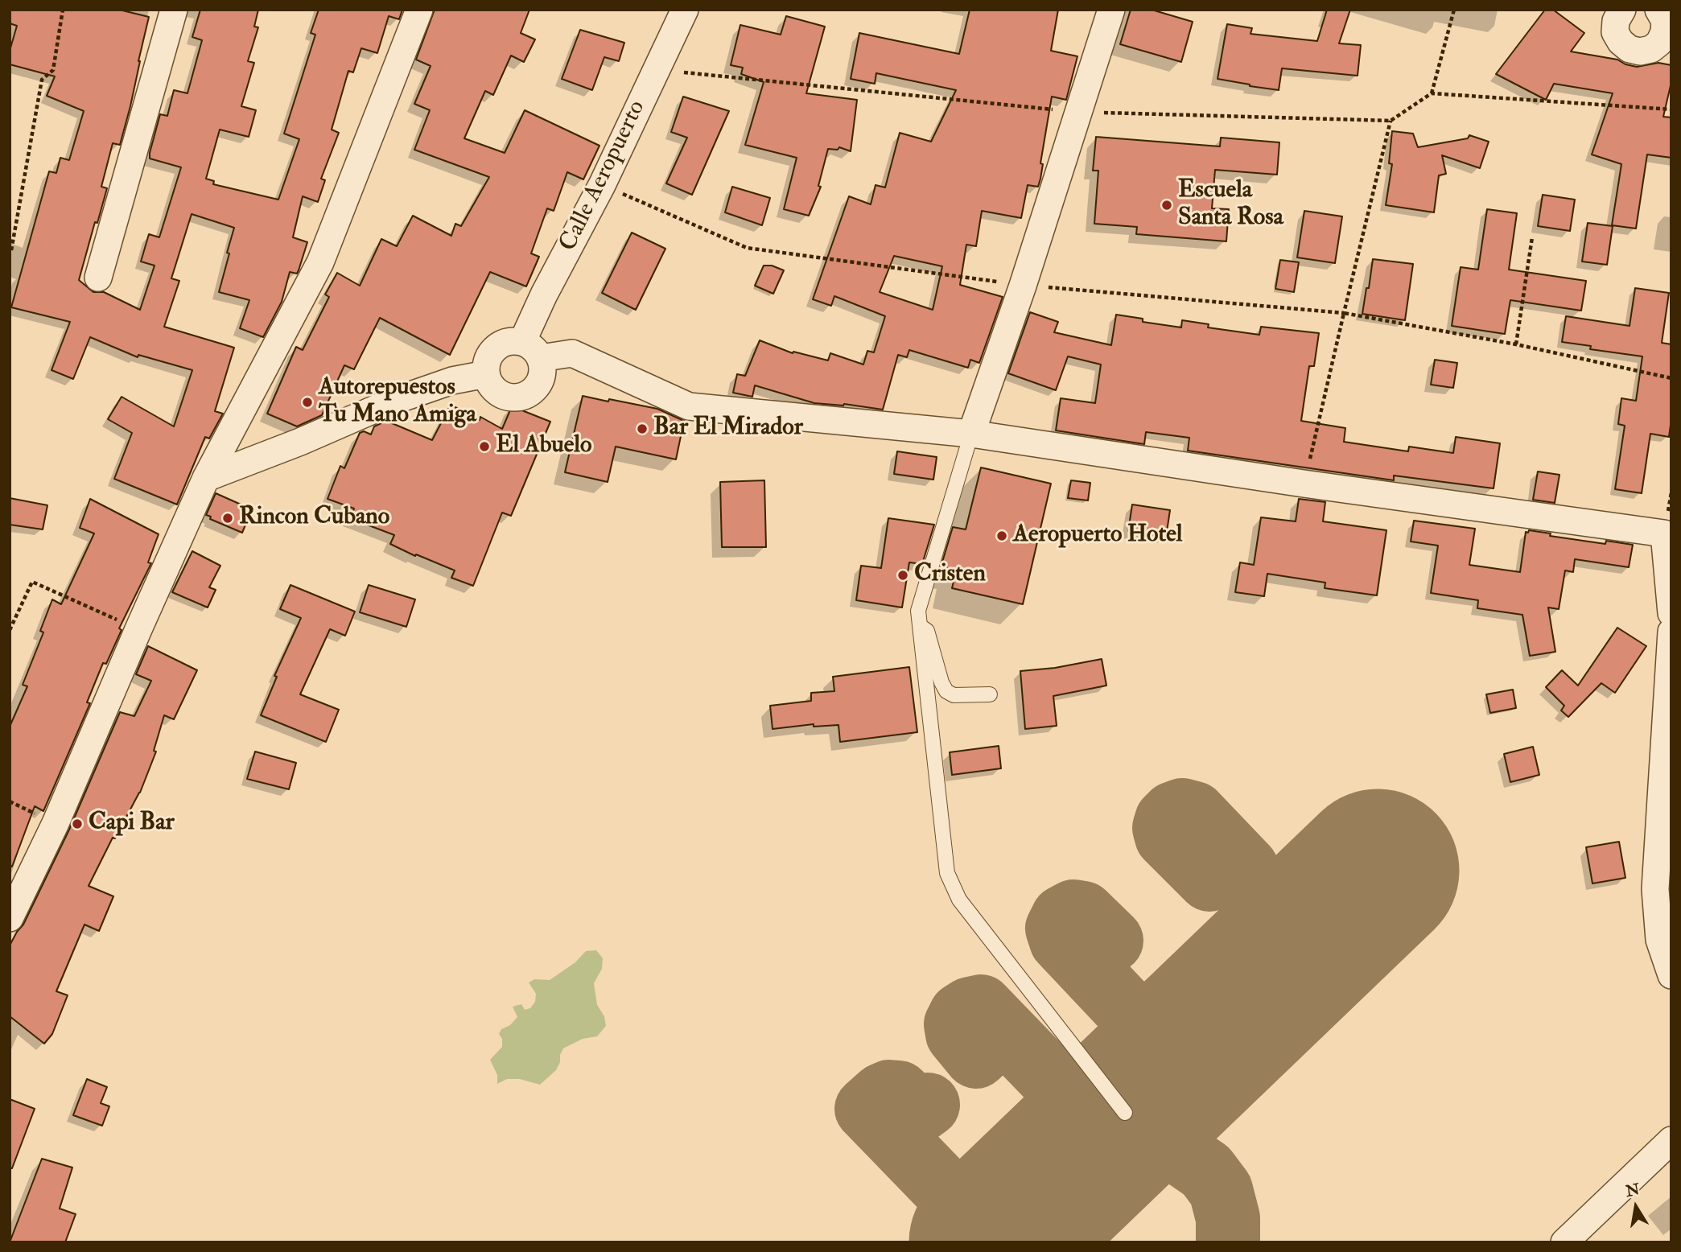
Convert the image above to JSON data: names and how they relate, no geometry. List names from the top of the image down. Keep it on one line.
{"streets":{"street":["Calle Aeropuerto"]},"places":["Escuela Santa Rosa","Autorepuestos Tu Mano Amiga","Bar El Mirador","El Abuelo","Rincon Cubano","Aeropuerto Hotel","Cristen","Capi Bar"],"north":"top"}
